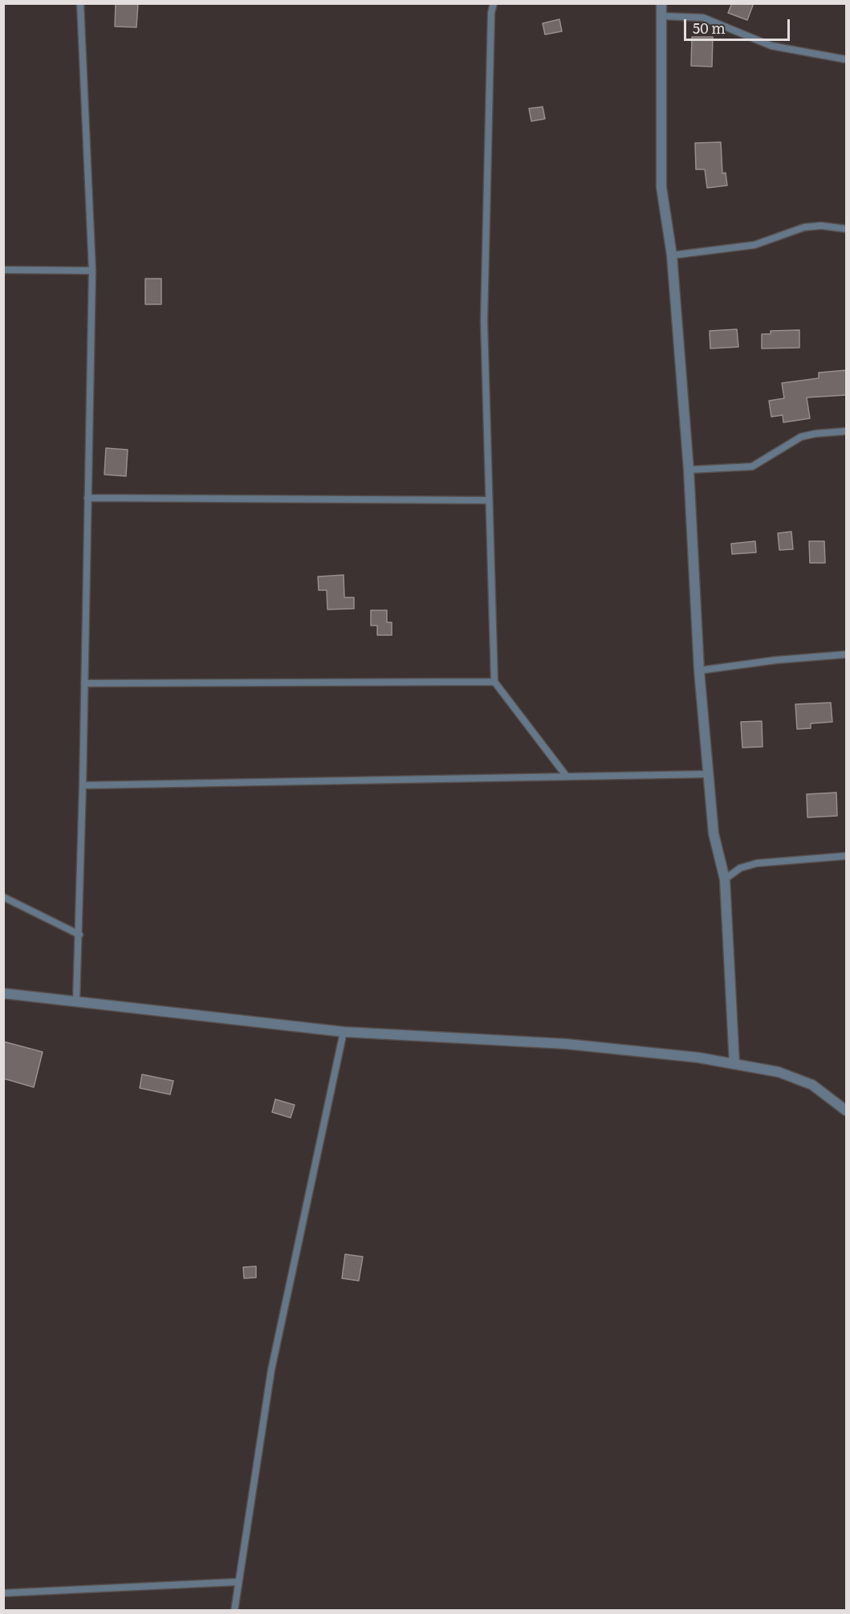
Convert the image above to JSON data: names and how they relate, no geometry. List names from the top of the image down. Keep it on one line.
{"scale_bar":"50 m"}
